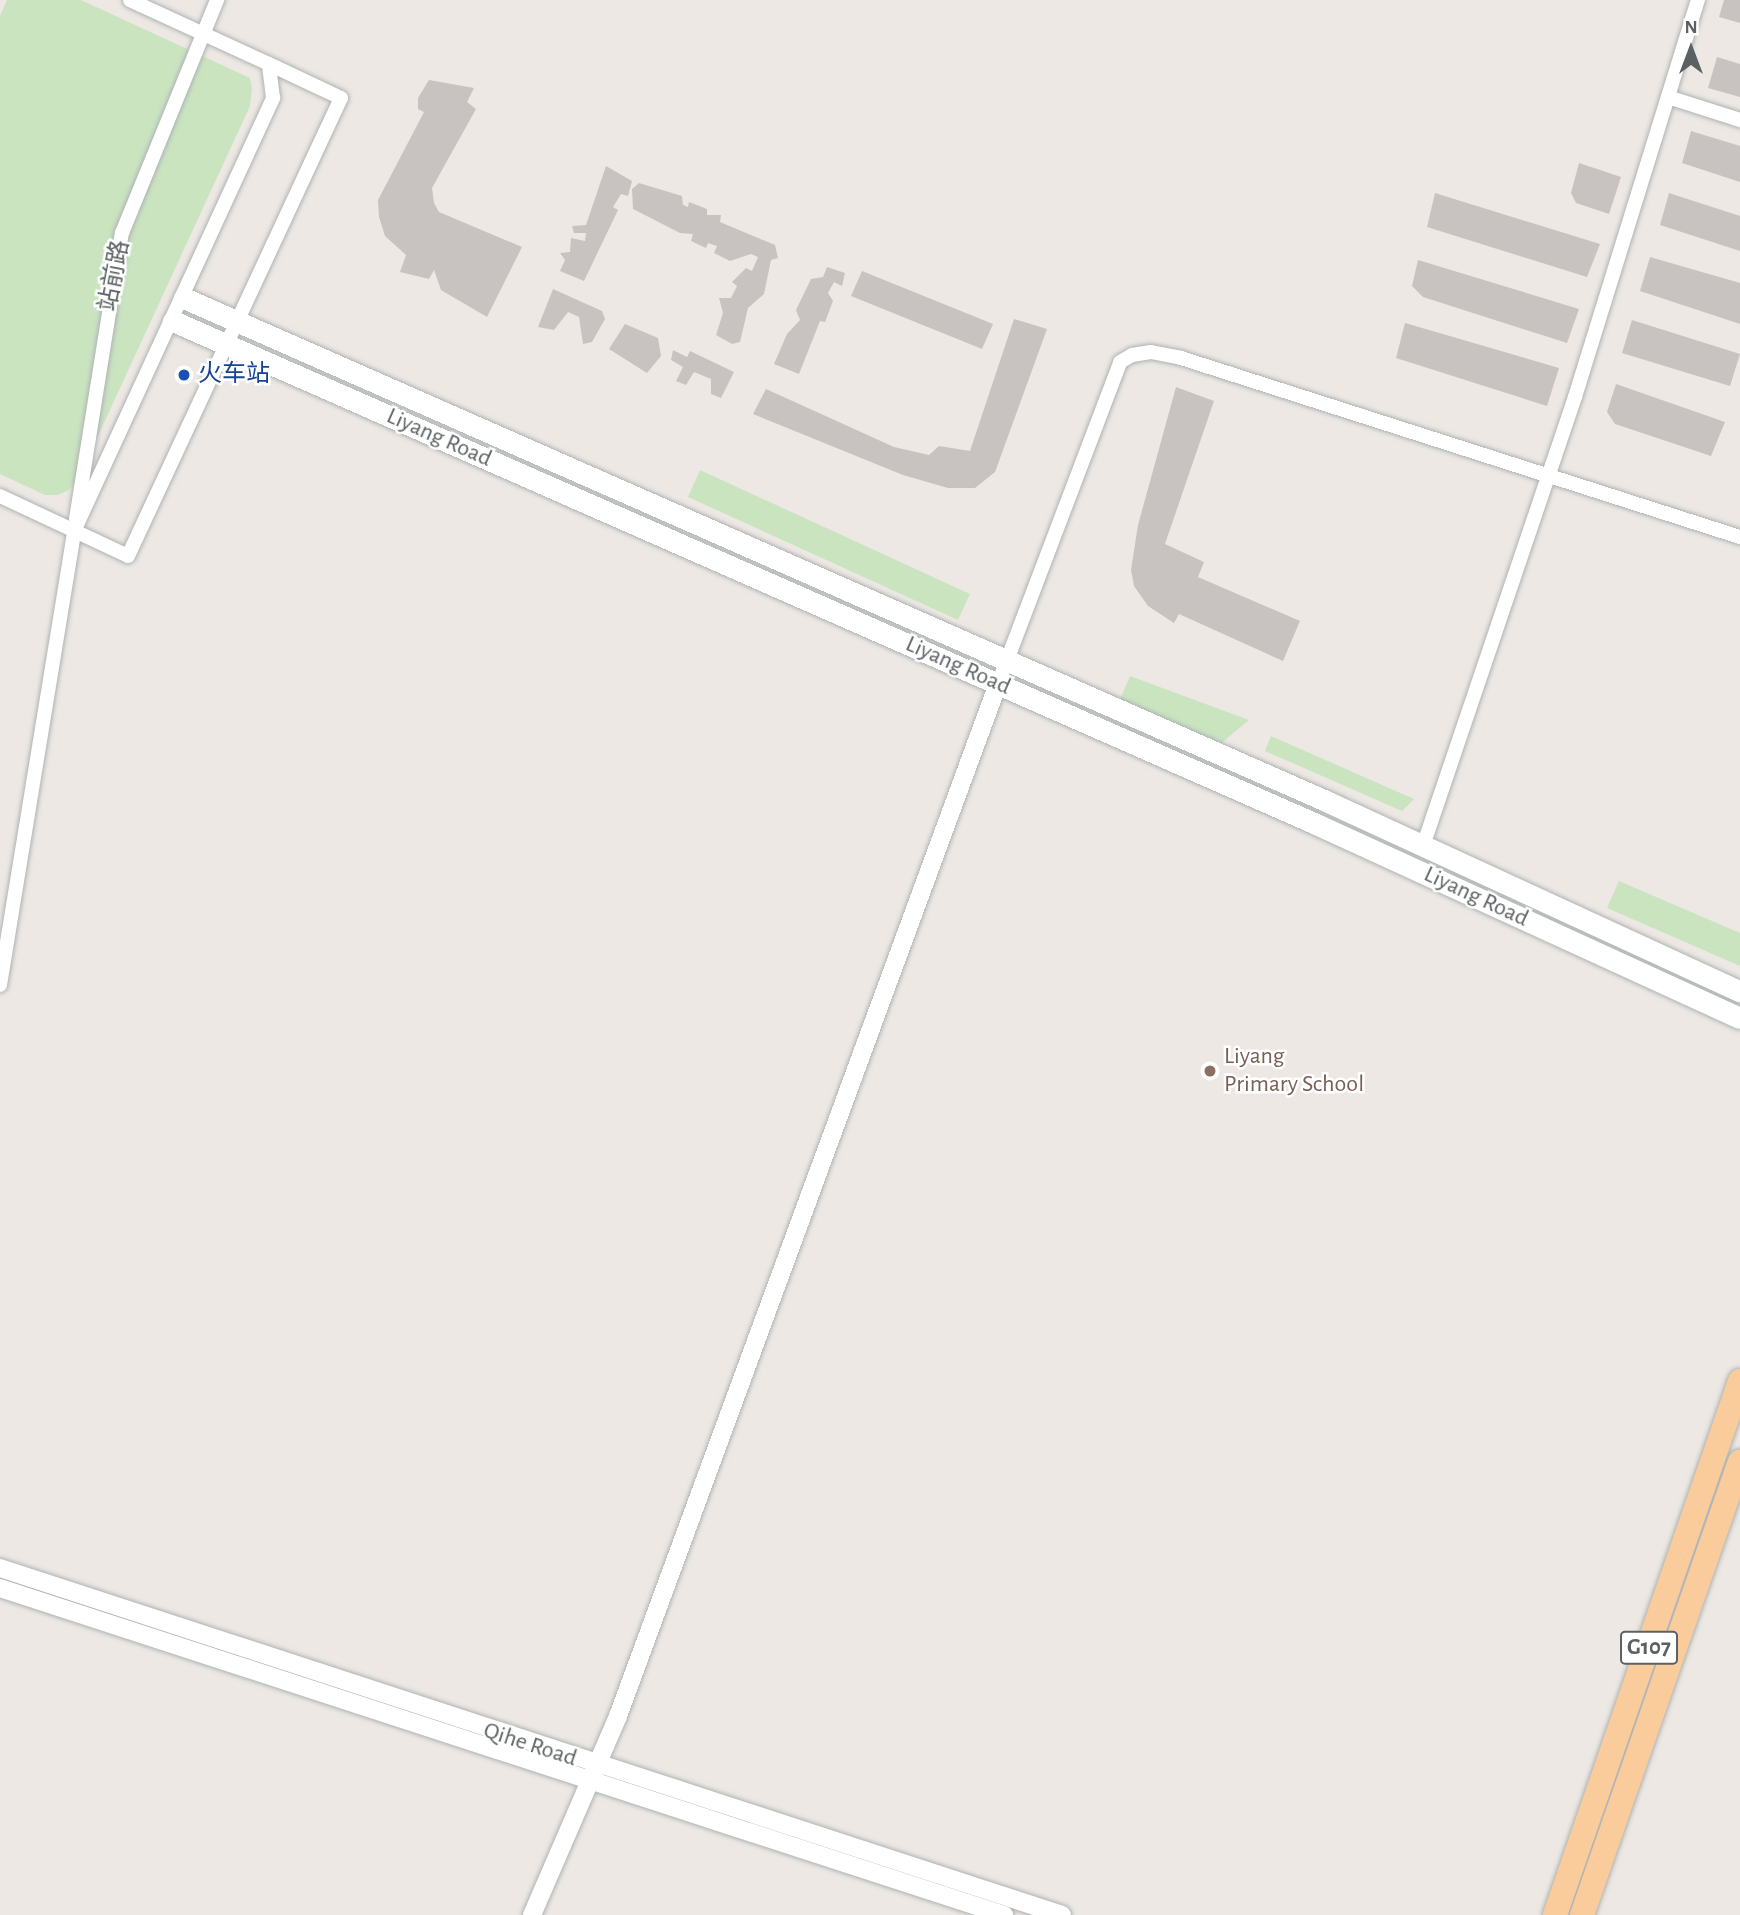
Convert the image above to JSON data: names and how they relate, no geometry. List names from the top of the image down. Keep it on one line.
{"streets":{"highway":["G107"],"main road":["Liyang Road"],"street":["站前路","Qihe Road"]},"places":["火车站","Liyang Primary School"],"north":"top"}
